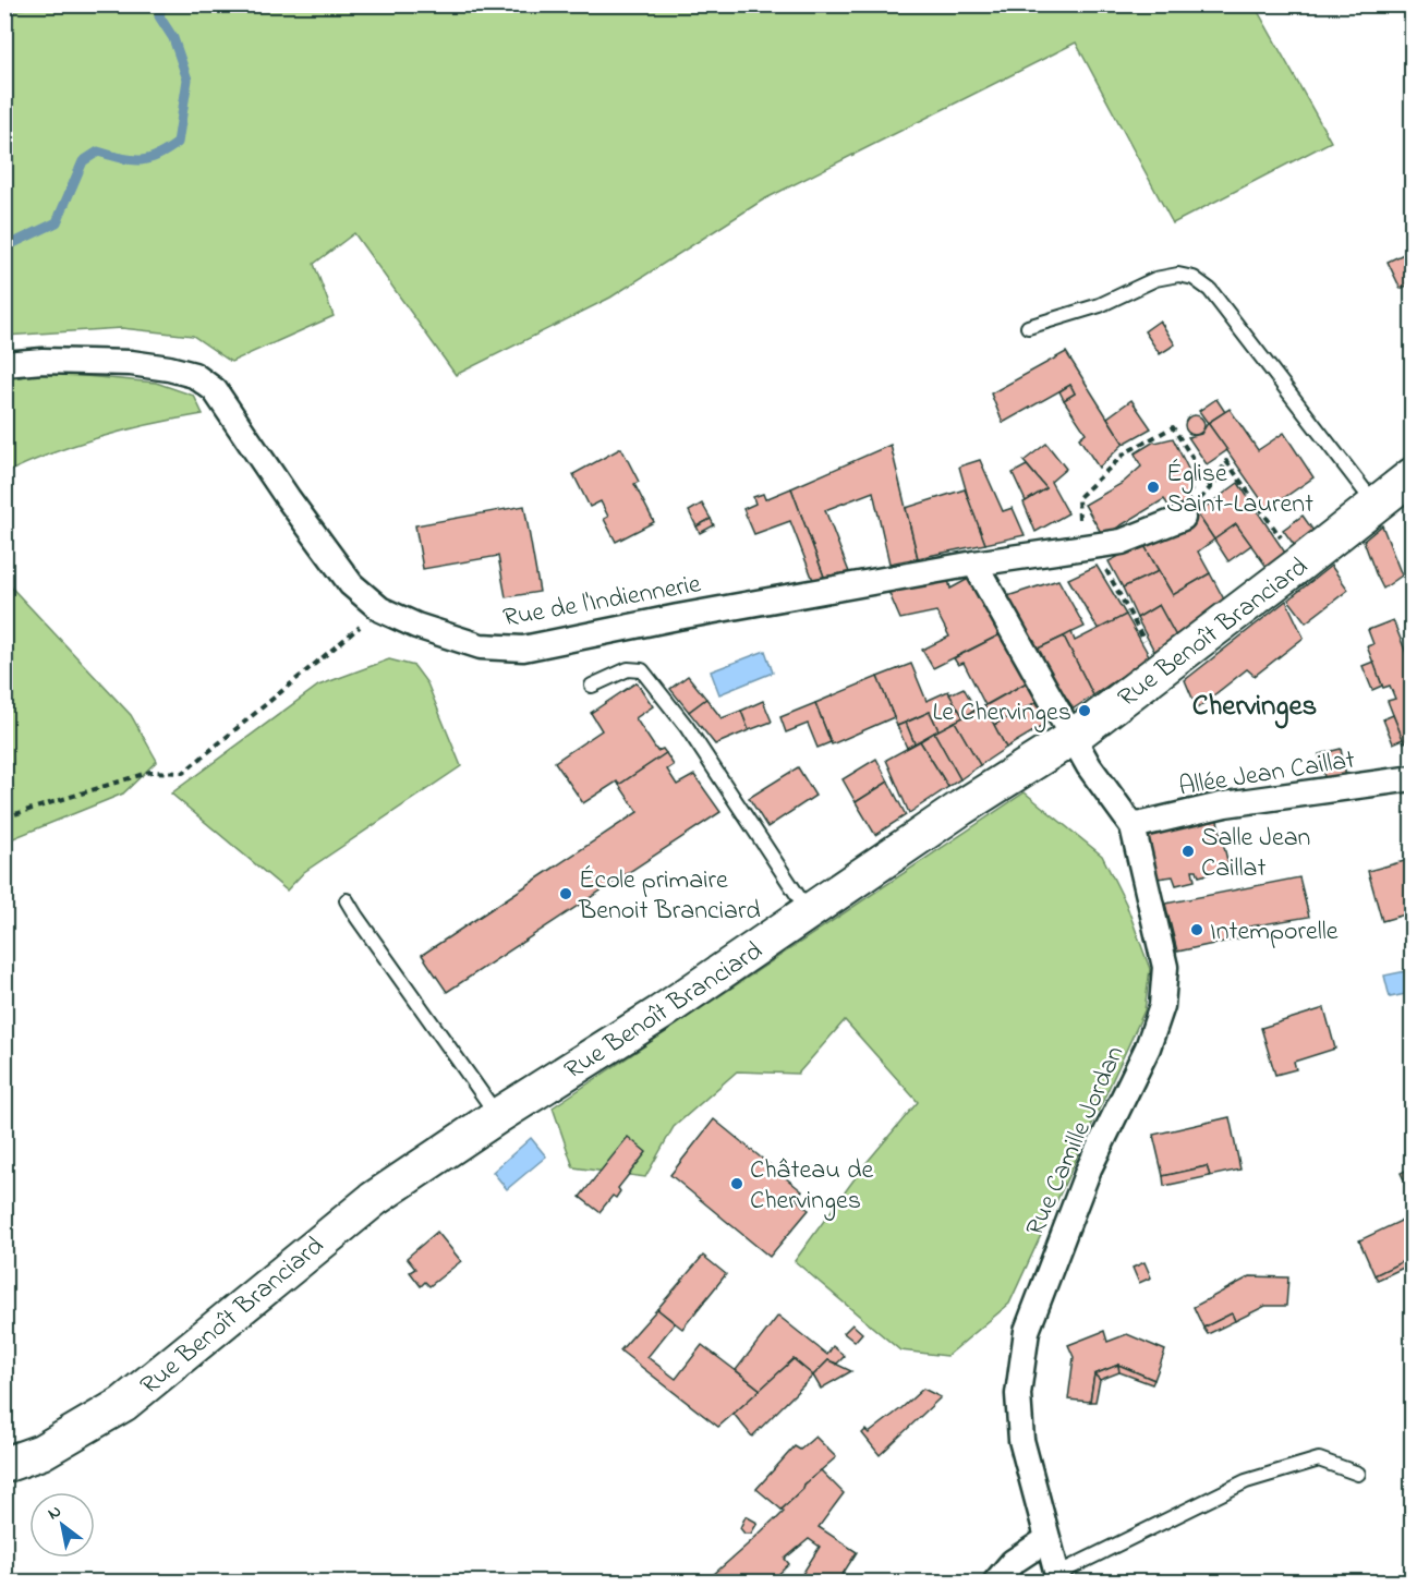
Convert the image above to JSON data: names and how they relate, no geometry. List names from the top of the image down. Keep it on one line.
{"streets":{"street":["Rue de l'Indiennerie","Rue Benoît Branciard","Allée Jean Caillat","Rue Camille Jordan"]},"crossings":[["Rue Benoît Branciard","Rue Camille Jordan"],["Allée Jean Caillat","Rue Camille Jordan"]],"districts":["Chervinges"],"places":["Église Saint-Laurent","Le Chervinges","Salle Jean Caillat","École primaire Benoit Branciard","Intemporelle","Château de Chervinges"],"north":"top left"}
